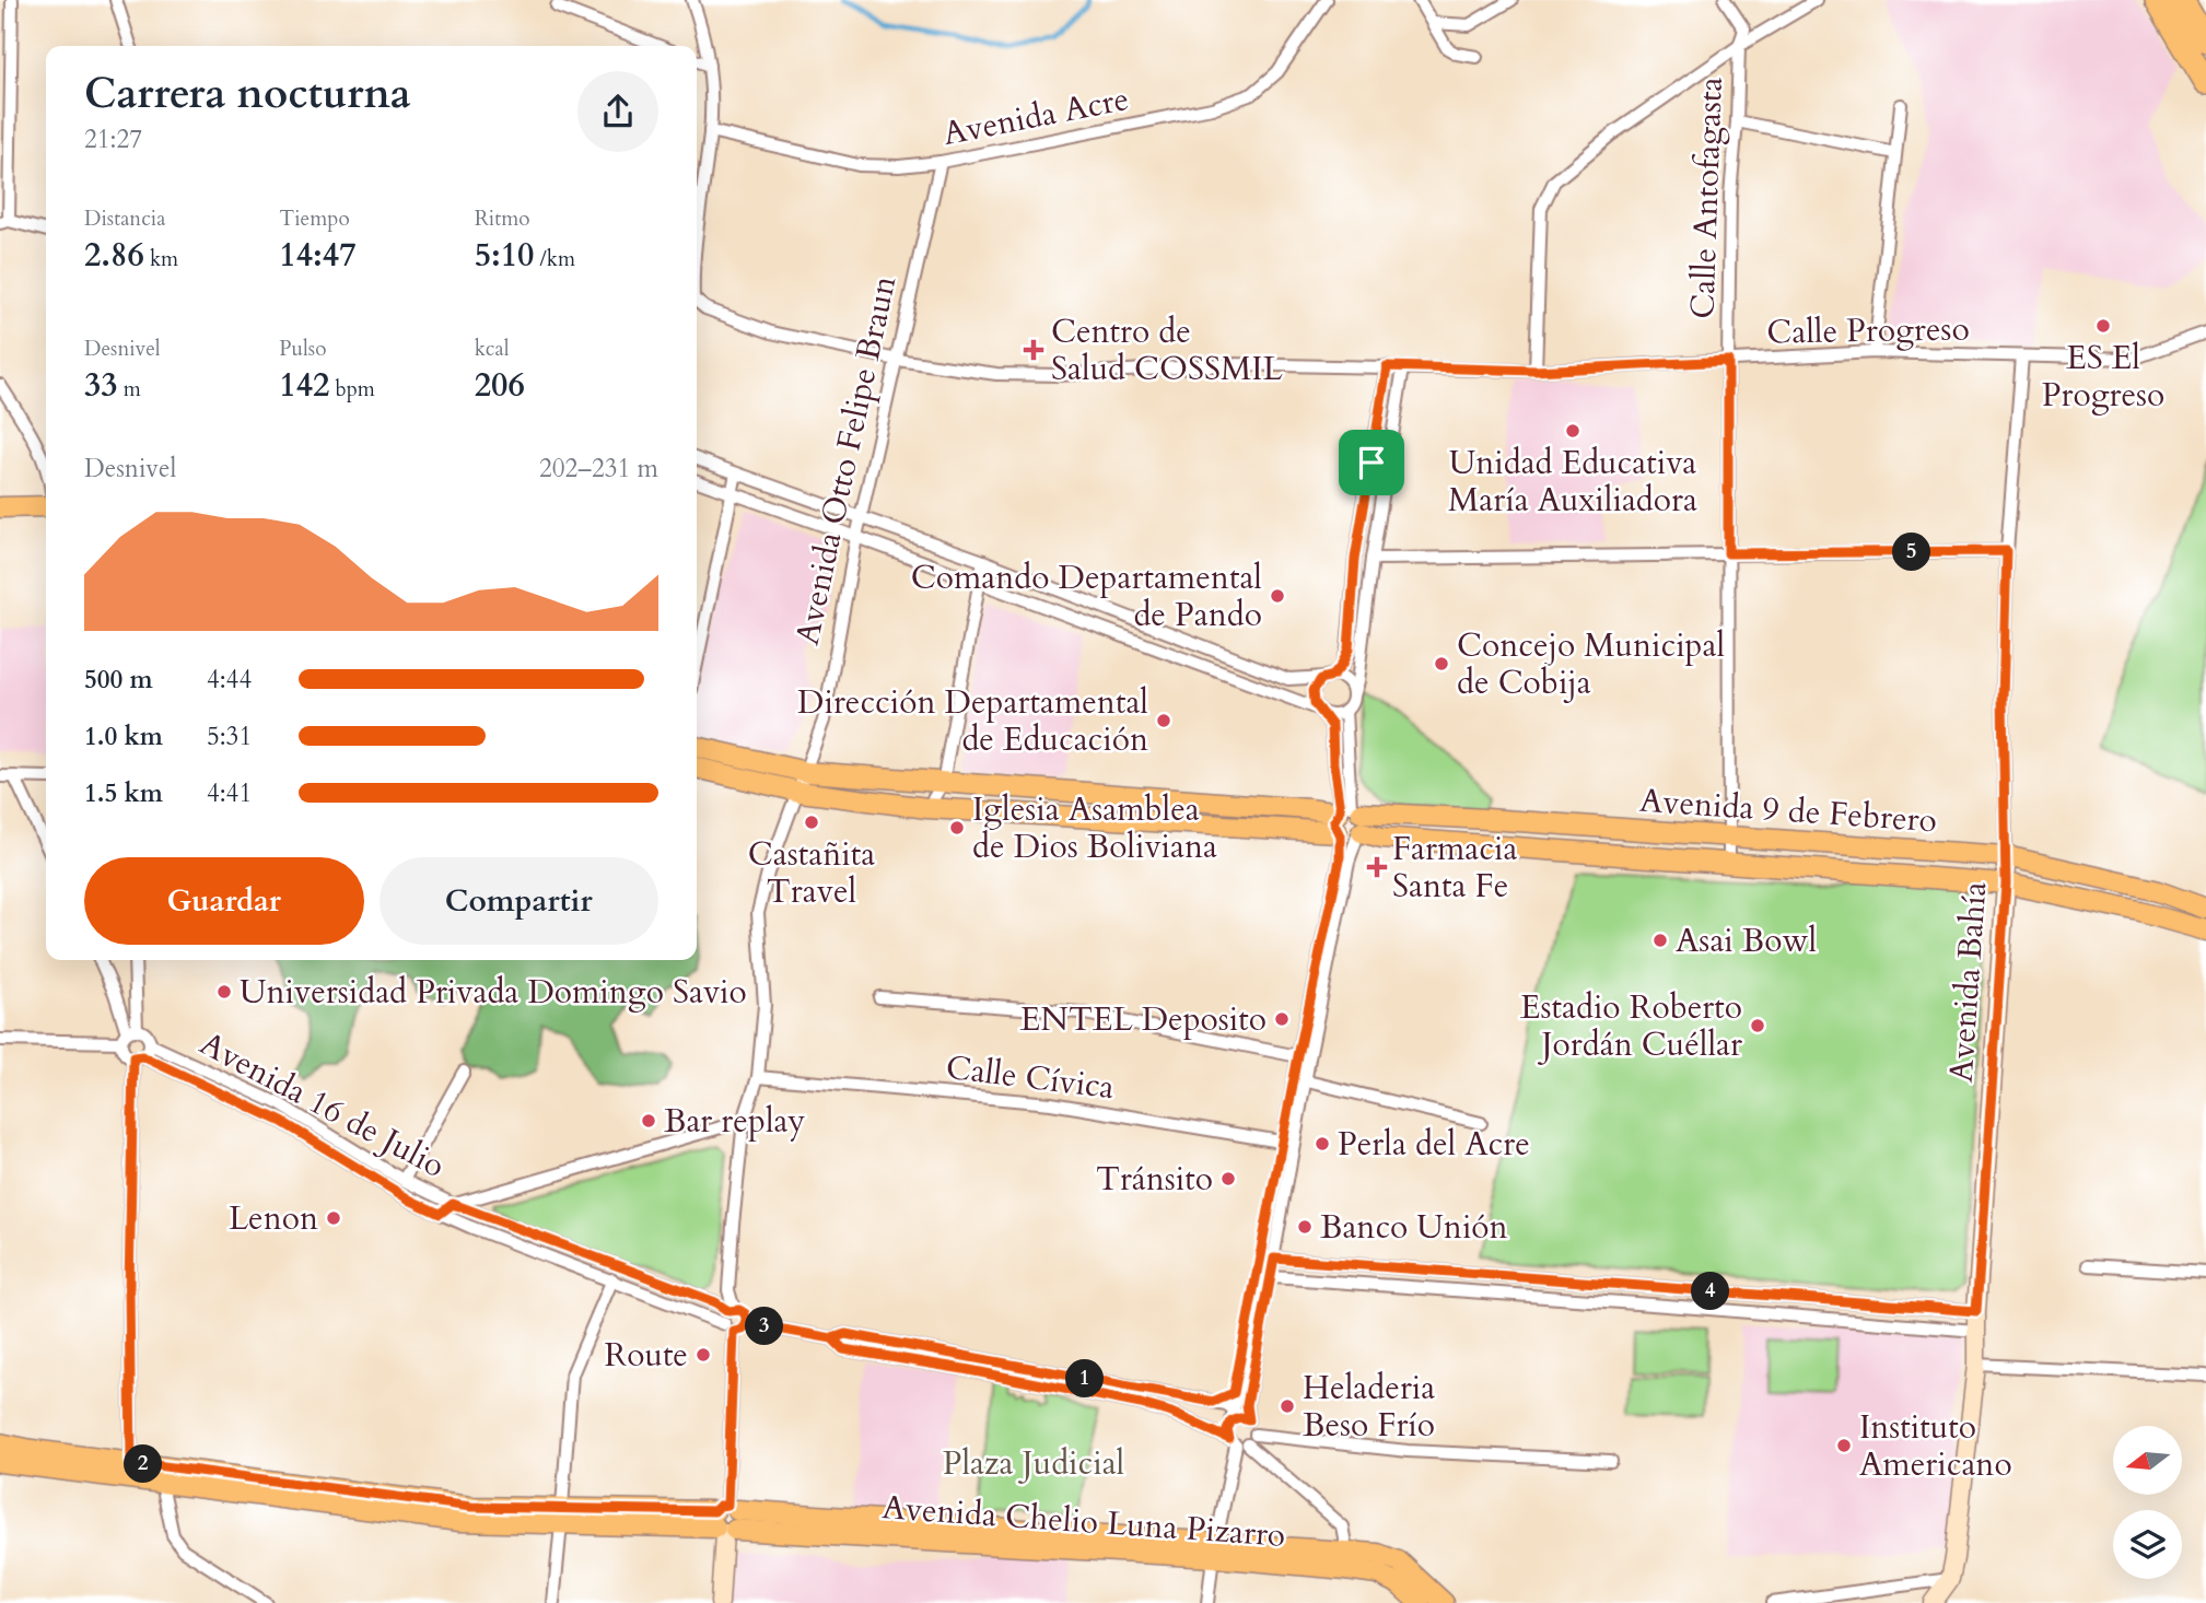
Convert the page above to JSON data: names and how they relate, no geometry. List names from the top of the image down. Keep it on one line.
{"streets":{"main road":["Avenida 9 de Febrero","Avenida Chelio Luna Pizarro"],"street":["Avenida Acre","Calle Antofagasta","Calle Progreso","Avenida Otto Felipe Braun","Avenida Bahía","Calle Cívica","Avenida 16 de Julio"]},"crossings":[["Avenida Acre","Calle Progreso"],["Avenida Acre","Avenida Otto Felipe Braun"],["Calle Antofagasta","Calle Progreso"],["Calle Antofagasta","Avenida 9 de Febrero"],["Calle Progreso","Avenida Otto Felipe Braun"],["Calle Progreso","Avenida Bahía"],["Avenida Otto Felipe Braun","Avenida 9 de Febrero"],["Avenida Otto Felipe Braun","Calle Cívica"],["Avenida Otto Felipe Braun","Avenida 16 de Julio"],["Avenida 9 de Febrero","Avenida Bahía"]],"parks":["Plaza Judicial"],"places":{"other":["ES El Progreso","Unidad Educativa María Auxiliadora","Comando Departamental de Pando","Concejo Municipal de Cobija","Dirección Departamental de Educación","Castañita Travel","Iglesia Asamblea de Dios Boliviana","Asai Bowl","Universidad Privada Domingo Savio","ENTEL Deposito","Estadio Roberto Jordán Cuéllar","Bar replay","Perla del Acre","Tránsito","Lenon","Banco Unión","Route","Heladeria Beso Frío","Instituto Americano"],"health":["Centro de Salud COSSMIL","Farmacia Santa Fe"]},"north":"left","page":{"heading":["Carrera nocturna","21:27"],"stats":[["Distancia","2.86 km"],["Tiempo","14:47"],["Ritmo","5:10 /km"],["Desnivel","33 m"],["Pulso","142 bpm"],["kcal","206"]],"chart":["Desnivel","202–231 m"],"pins":["5","4","3","1","2"],"list":[{"name":"500 m","note":"4:44"},{"name":"1.0 km","note":"5:31"},{"name":"1.5 km","note":"4:41"}],"buttons":["Guardar","Compartir"]}}
